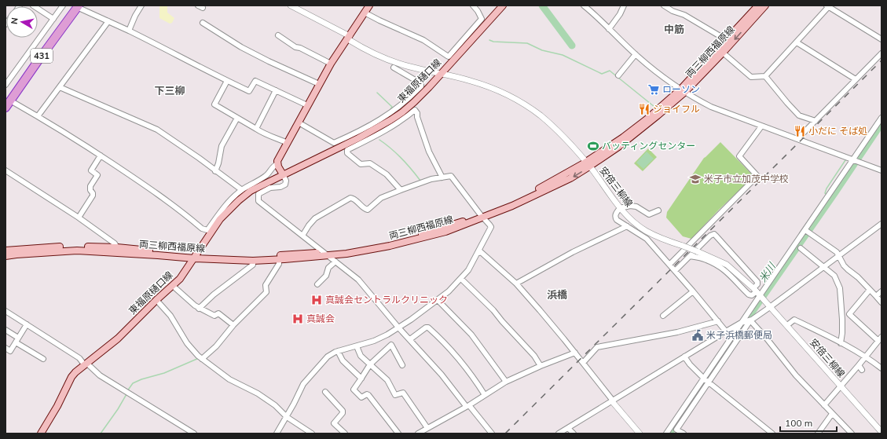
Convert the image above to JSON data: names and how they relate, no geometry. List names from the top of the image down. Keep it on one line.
{"streets":{"highway":["431"],"main road":["両三柳西福原線","東福原樋口線"],"street":["安倍三柳線"]},"crossings":[["両三柳西福原線","東福原樋口線"],["両三柳西福原線","安倍三柳線"],["東福原樋口線","安倍三柳線"]],"districts":["中筋","下三柳","浜橋"],"water":["米川"],"places":{"supermarket":["ローソン"],"restaurant":["ジョイフル","小だに そば処"],"sports":["バッティングセンター"],"school or university":["米子市立加茂中学校"],"hospital":["真誠会セントラルクリニック","真誠会"],"public building":["米子浜橋郵便局"]},"scale_bar":"100 m","north":"left"}
